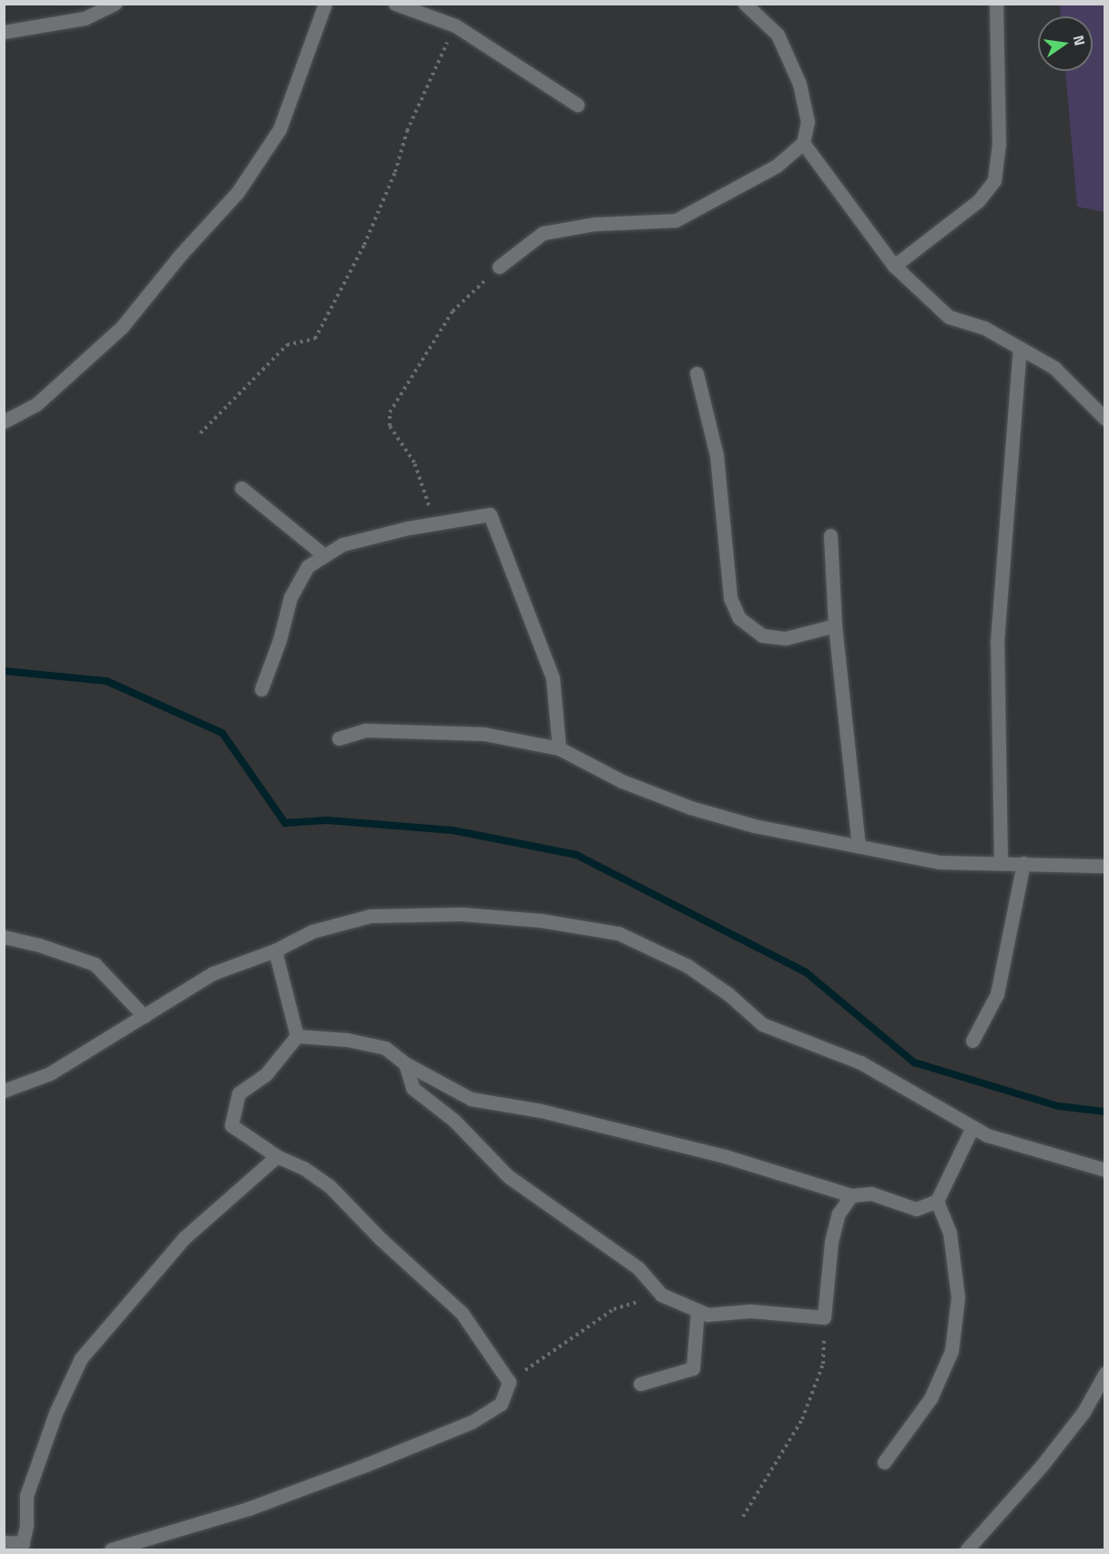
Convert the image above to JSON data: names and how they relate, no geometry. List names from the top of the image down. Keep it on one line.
{"north":"right"}
